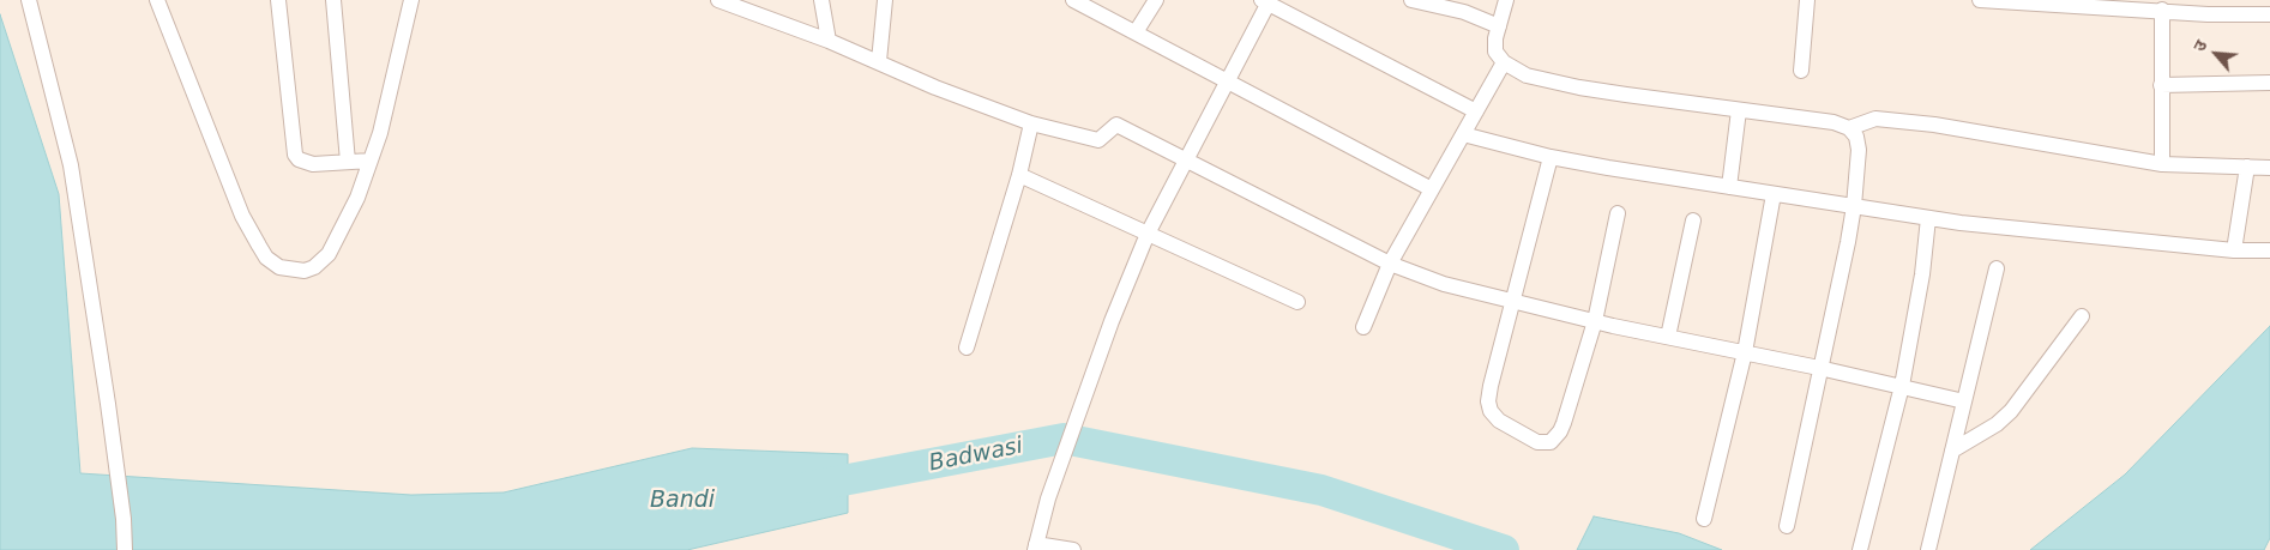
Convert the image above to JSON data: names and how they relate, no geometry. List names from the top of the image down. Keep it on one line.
{"water":["Badwasi","Bandi"],"north":"top left"}
